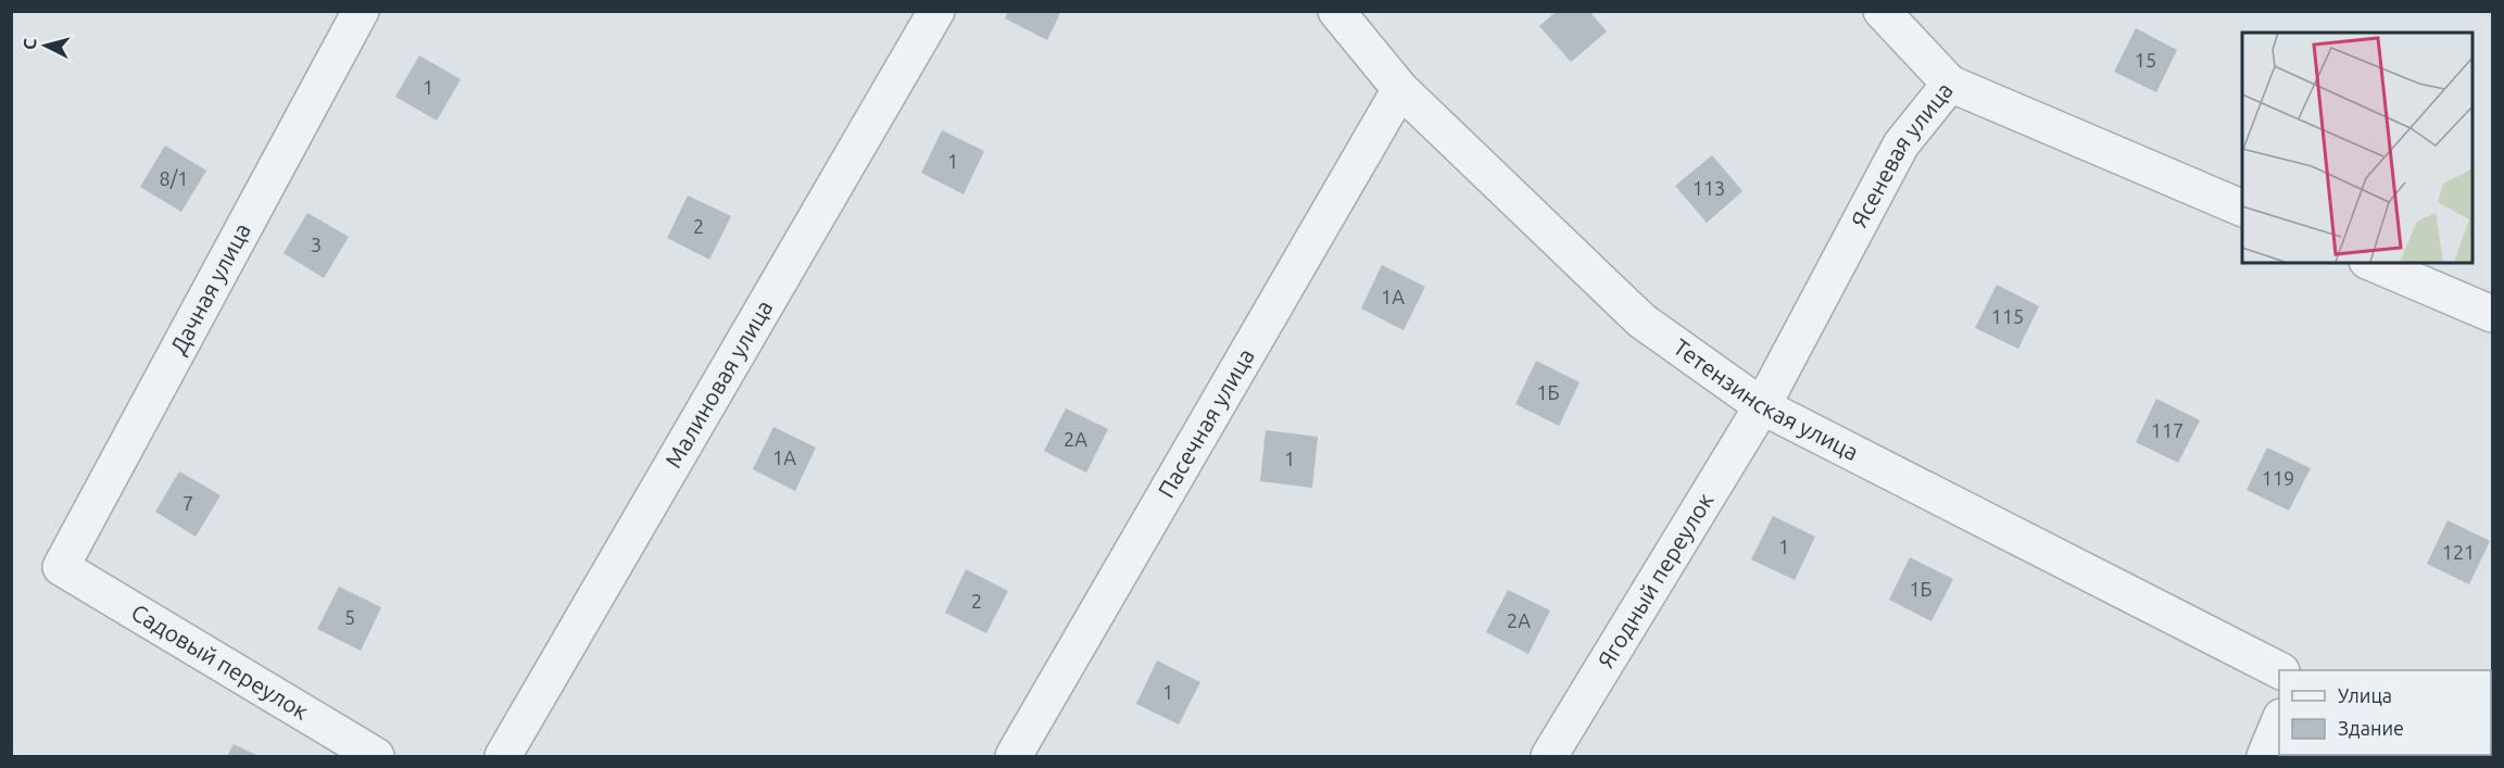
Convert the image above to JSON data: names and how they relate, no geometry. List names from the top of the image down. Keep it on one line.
{"streets":{"street":["Ясеневая улица","Дачная улица","Малиновая улица","Тетензинская улица","Пасечная улица","Ягодный переулок","Садовый переулок"]},"crossings":[["Ясеневая улица","Тетензинская улица"],["Ясеневая улица","Ягодный переулок"],["Дачная улица","Садовый переулок"],["Тетензинская улица","Пасечная улица"],["Тетензинская улица","Ягодный переулок"]],"house_numbers":["15","1","1","8/1","113","2","3","1А","115","1Б","117","2А","1А","1","119","7","1","121","1Б","2","5","2А","1"],"legend":["Улица","Здание"],"north":"left"}
